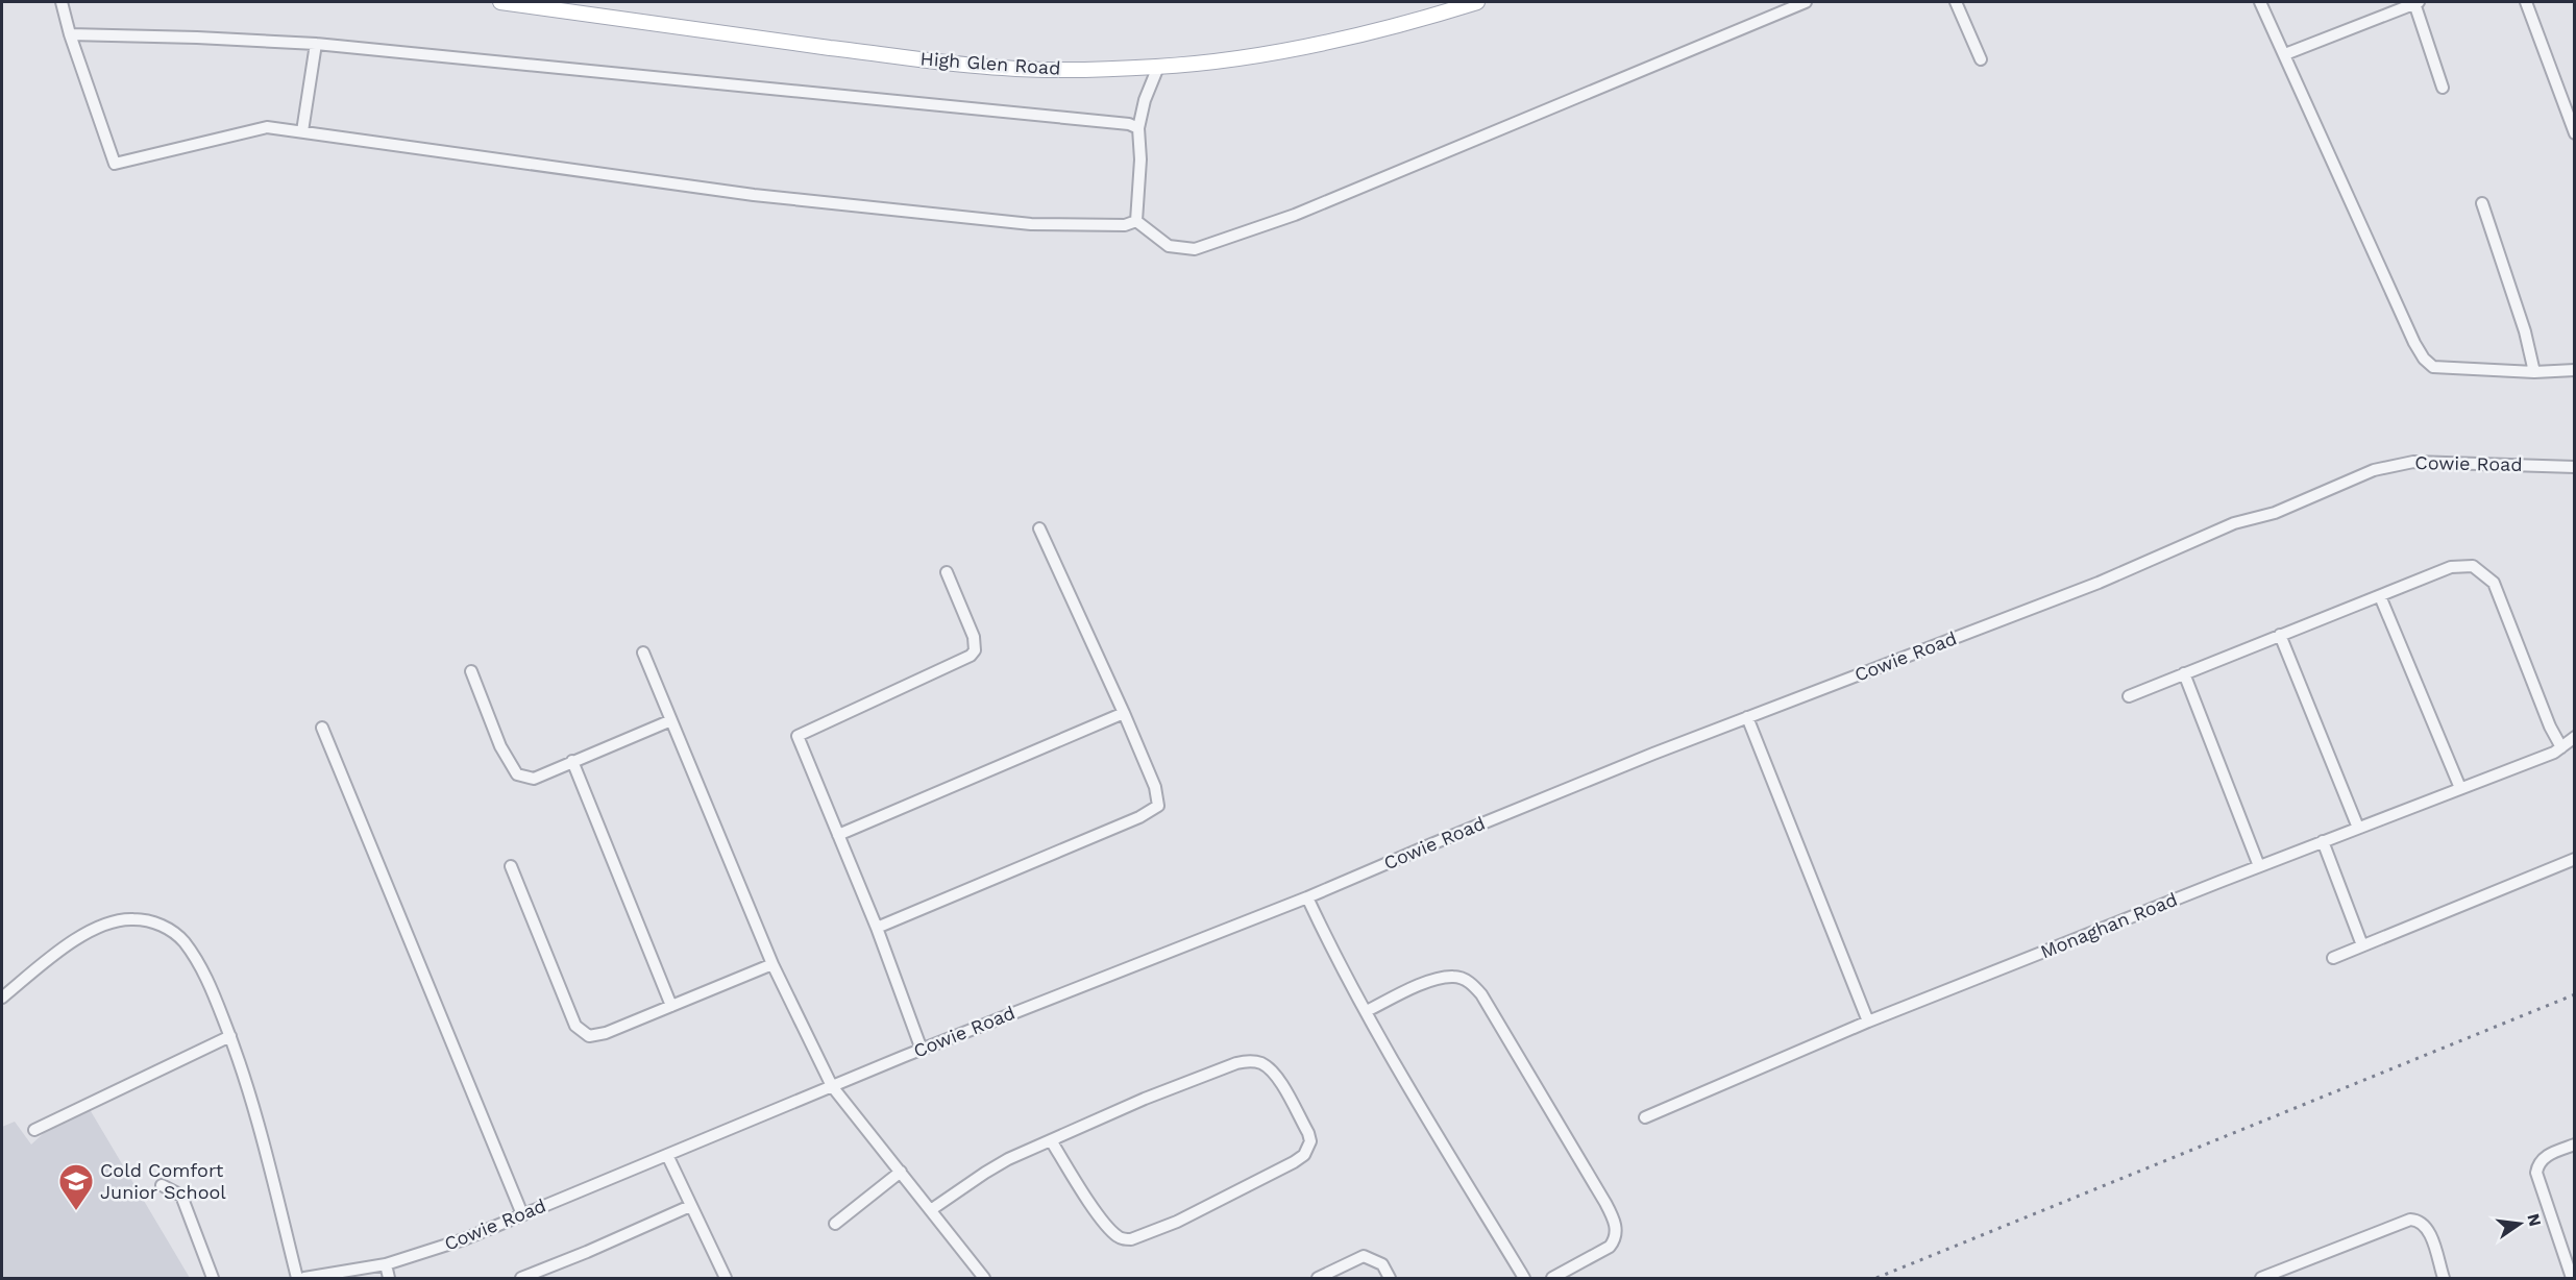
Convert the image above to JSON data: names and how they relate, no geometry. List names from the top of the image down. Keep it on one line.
{"streets":{"main road":["High Glen Road"],"street":["Cowie Road","Monaghan Road"]},"places":{"school or university":["Cold Comfort Junior School"]},"north":"right"}
